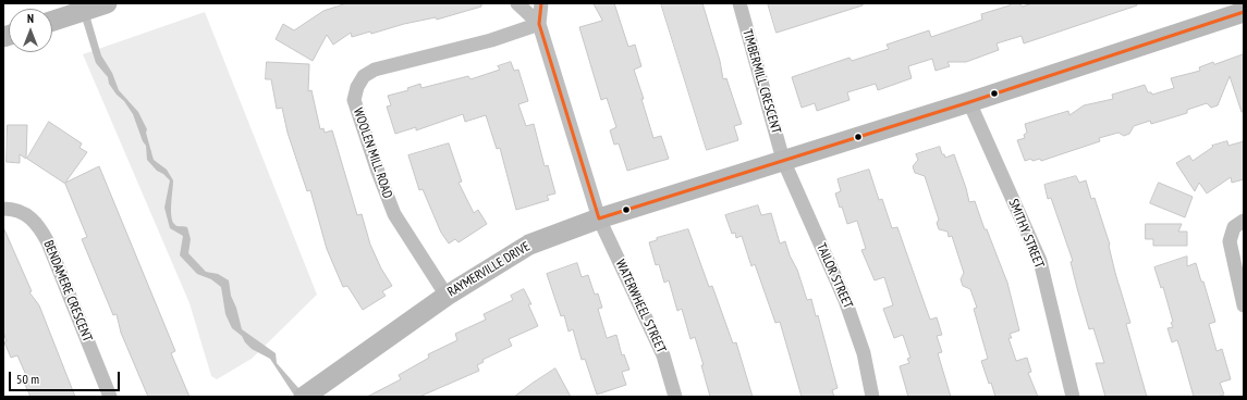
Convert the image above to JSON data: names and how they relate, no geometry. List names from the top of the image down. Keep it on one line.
{"streets":{"street":["TIMBERMILL CRESCENT","WOOLEN MILL ROAD","SMITHY STREET","RAYMERVILLE DRIVE","TAILOR STREET","BENDAMERE CRESCENT","WATERWHEEL STREET"]},"crossings":[["TIMBERMILL CRESCENT","RAYMERVILLE DRIVE"],["TIMBERMILL CRESCENT","TAILOR STREET"],["WOOLEN MILL ROAD","RAYMERVILLE DRIVE"],["WOOLEN MILL ROAD","WATERWHEEL STREET"],["SMITHY STREET","RAYMERVILLE DRIVE"],["RAYMERVILLE DRIVE","TAILOR STREET"],["RAYMERVILLE DRIVE","WATERWHEEL STREET"]],"scale_bar":"50 m","north":"top"}
